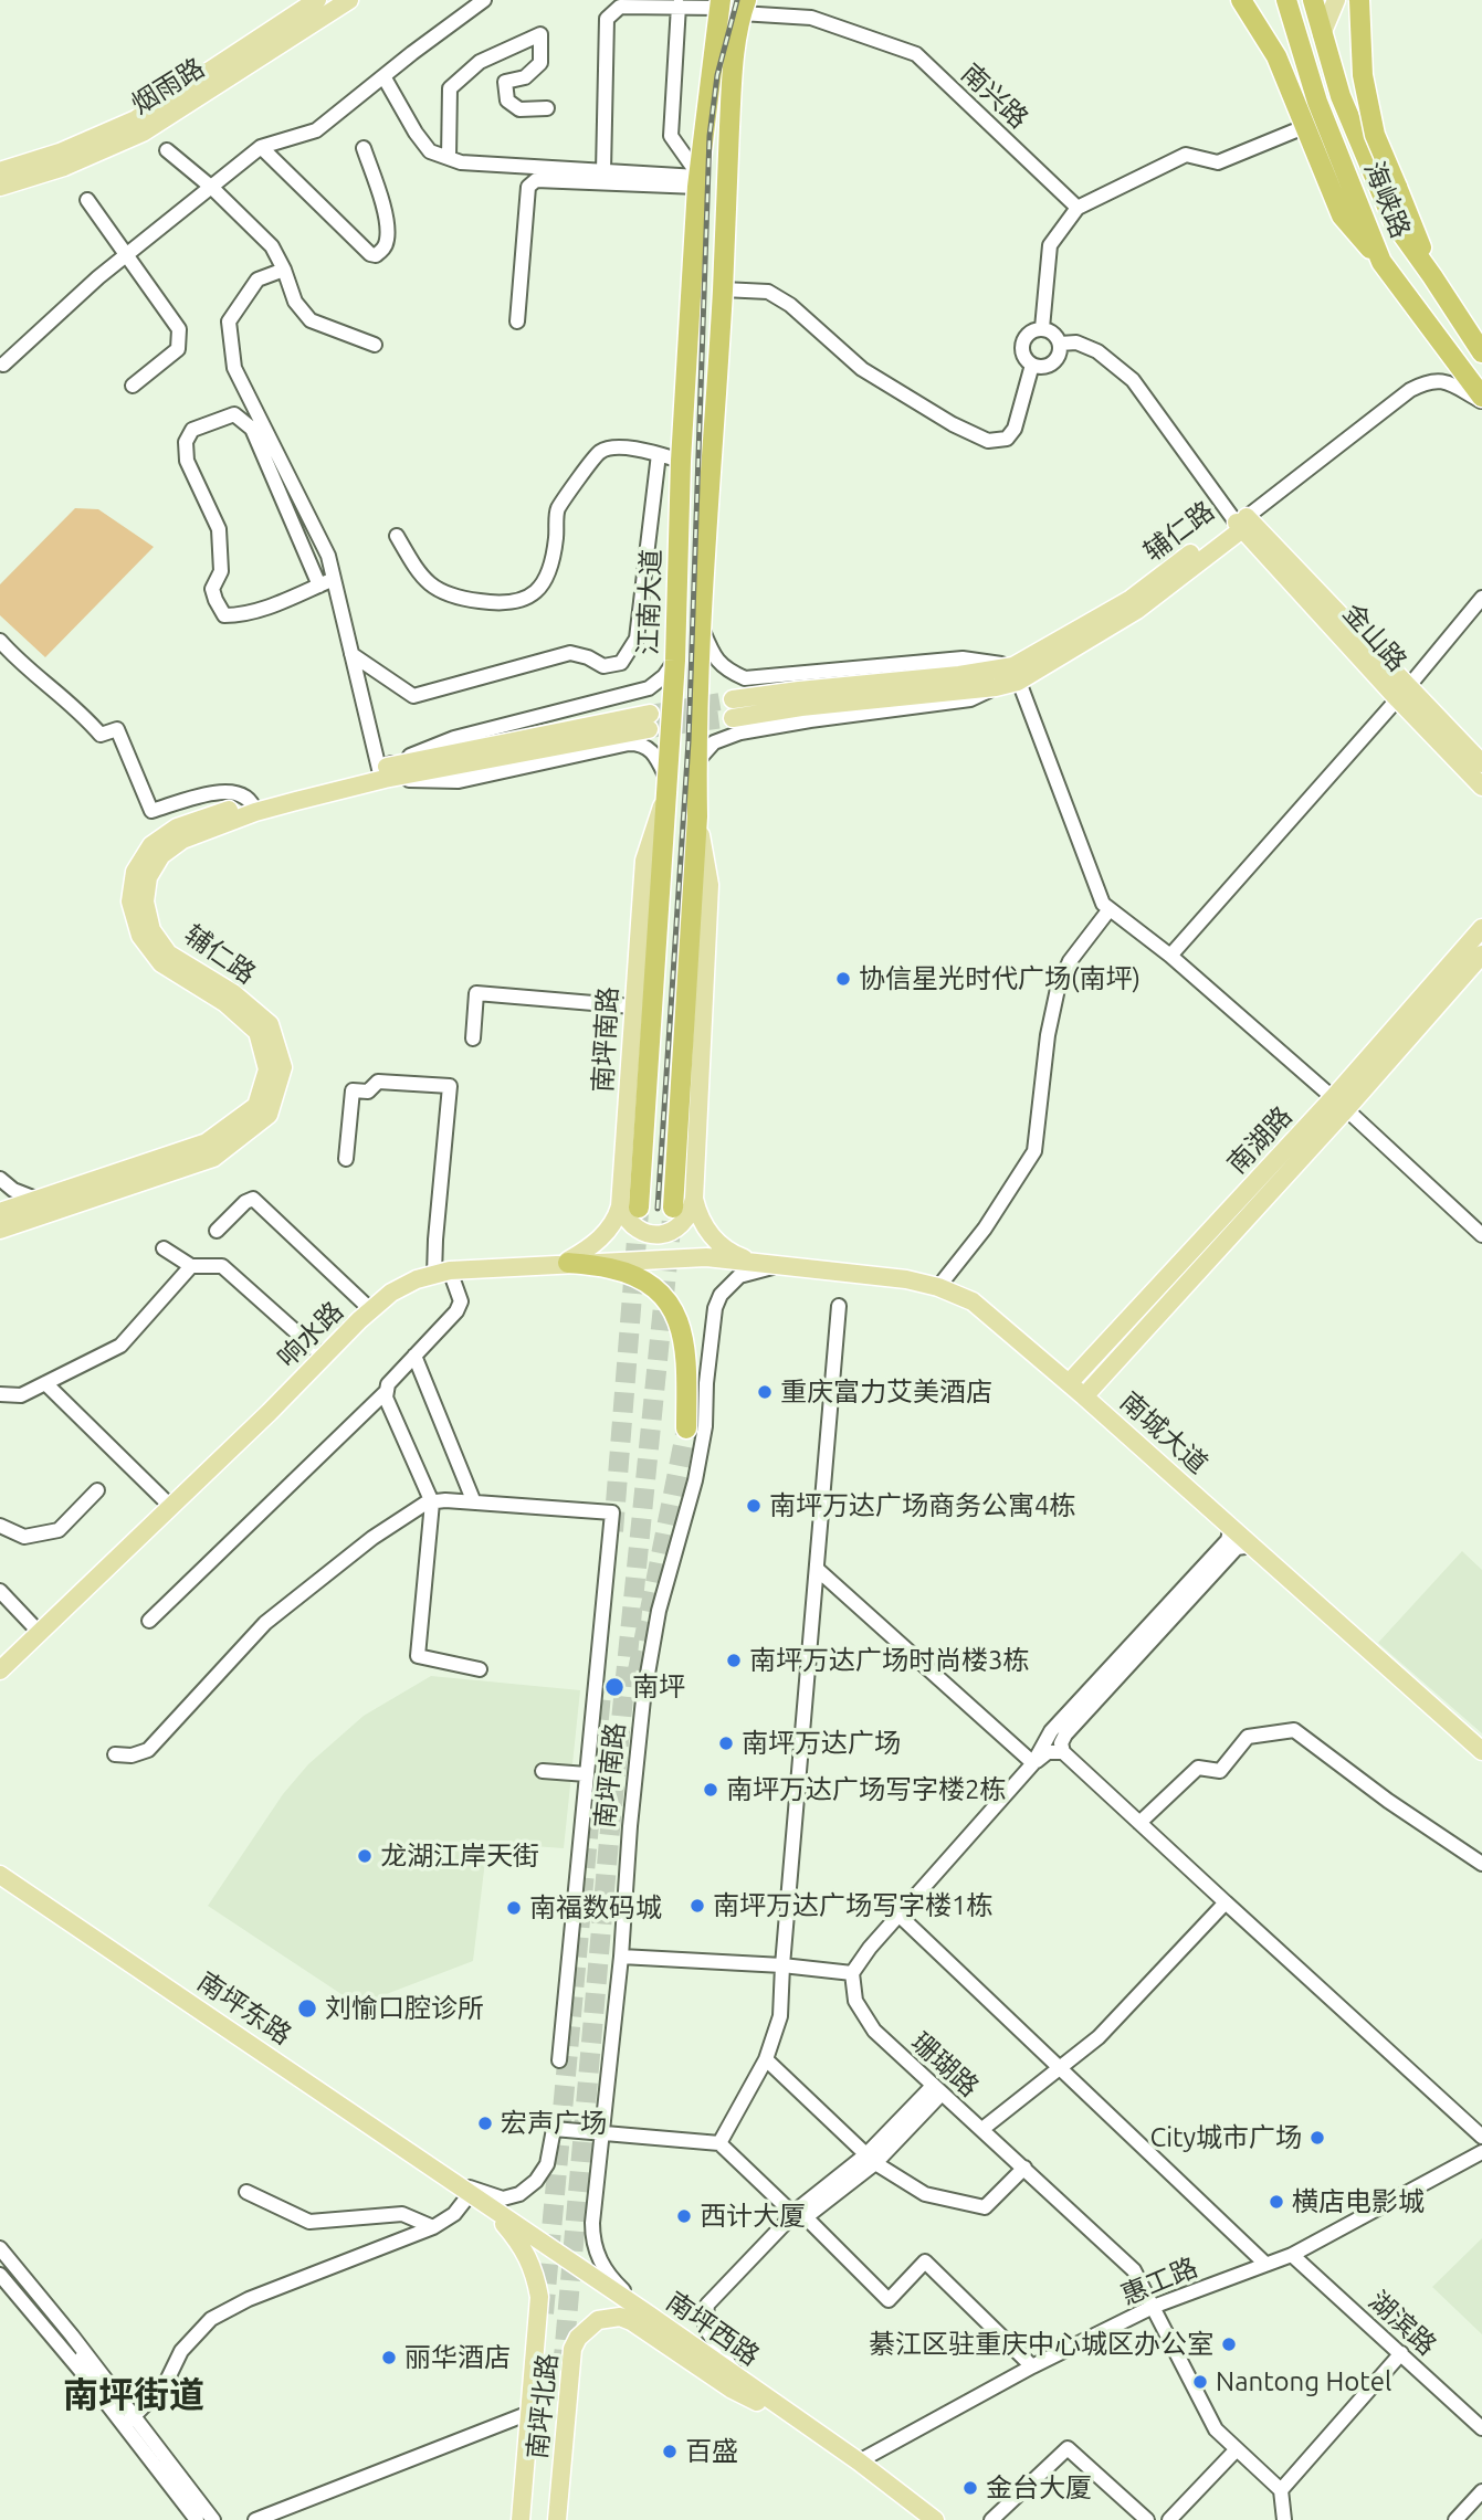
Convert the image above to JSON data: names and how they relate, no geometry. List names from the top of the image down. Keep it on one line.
{"streets":{"highway":["海峡路","江南大道"],"main road":["烟雨路","辅仁路","金山路","南坪南路","南湖路","响水路","南城大道","南坪东路","南坪西路","南坪北路"],"street":["南兴路","珊瑚路","惠工路","湖滨路"]},"crossings":[["南兴路","江南大道"],["辅仁路","金山路"],["江南大道","南坪南路"],["南坪南路","响水路"],["南坪南路","南城大道"],["南坪南路","南坪西路"],["南湖路","南城大道"],["响水路","南城大道"],["南坪东路","南坪西路"],["南坪东路","南坪北路"],["珊瑚路","惠工路"],["惠工路","湖滨路"],["惠工路","南坪西路"],["南坪西路","南坪北路"]],"districts":["南坪街道"],"places":["协信星光时代广场(南坪)","重庆富力艾美酒店","南坪万达广场商务公寓4栋","南坪万达广场时尚楼3栋","南坪","南坪万达广场","南坪万达广场写字楼2栋","龙湖江岸天街","南坪万达广场写字楼1栋","南福数码城","刘愉口腔诊所","宏声广场","City城市广场","横店电影城","西计大厦","綦江区驻重庆中心城区办公室","丽华酒店","Nantong Hotel","百盛","金台大厦"]}
